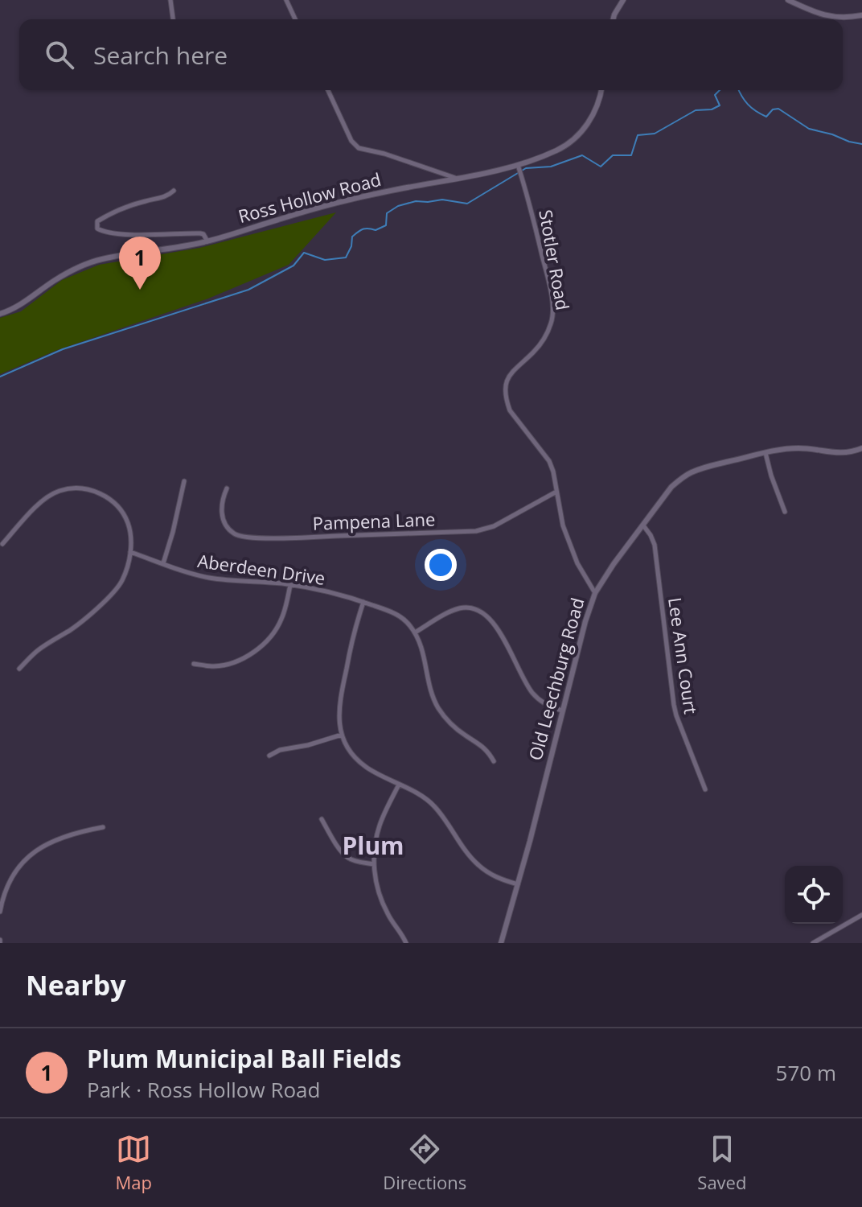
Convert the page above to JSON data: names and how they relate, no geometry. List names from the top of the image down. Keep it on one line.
{"streets":{"street":["Ross Hollow Road","Stotler Road","Pampena Lane","Aberdeen Drive","Lee Ann Court","Old Leechburg Road"]},"crossings":[["Ross Hollow Road","Stotler Road"],["Stotler Road","Pampena Lane"],["Stotler Road","Old Leechburg Road"],["Lee Ann Court","Old Leechburg Road"]],"districts":["Plum"],"page":{"search":"Search here","pins":"1","heading":"Nearby","list":[{"mark":"1","name":"Plum Municipal Ball Fields","note":"Park · Ross Hollow Road","value":"570 m"}],"nav":["Map","Directions","Saved"]}}
